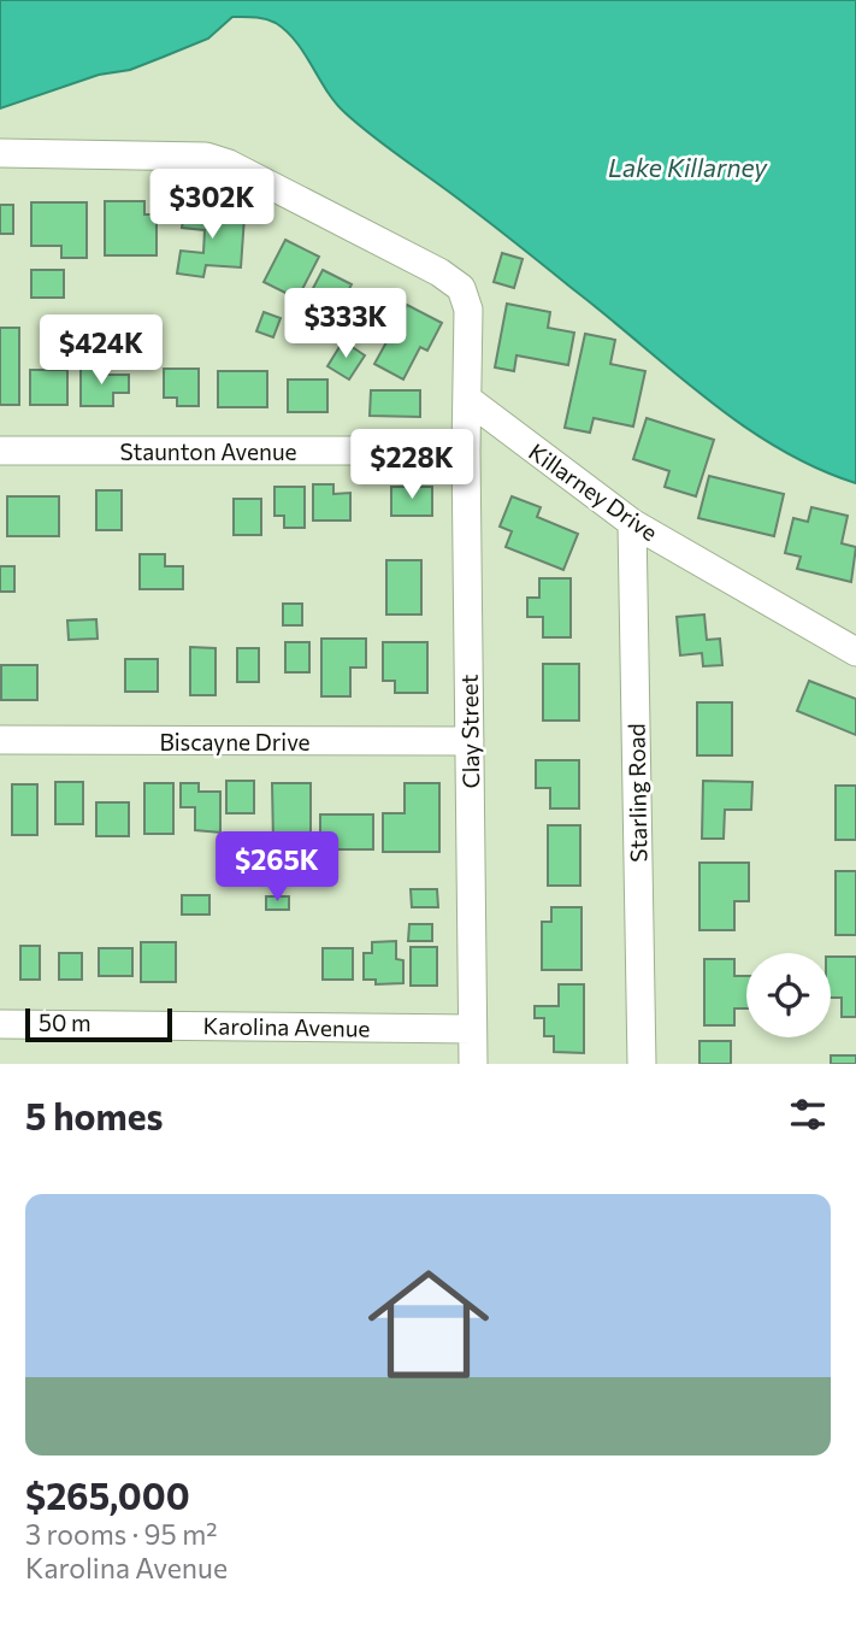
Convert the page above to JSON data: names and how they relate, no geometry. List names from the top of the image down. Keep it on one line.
{"streets":{"street":["Staunton Avenue","Killarney Drive","Clay Street","Biscayne Drive","Starling Road","Karolina Avenue"]},"crossings":[["Staunton Avenue","Clay Street"],["Killarney Drive","Clay Street"],["Killarney Drive","Starling Road"],["Clay Street","Biscayne Drive"],["Clay Street","Karolina Avenue"]],"water":["Lake Killarney"],"scale_bar":"50 m","page":{"price":["$302K","$333K","$424K","$228K","$265K"],"scale":"50 m","heading":"5 homes","list":[{"name":"$265,000","note":"3 rooms · 95 m² · Karolina Avenue"}]}}
